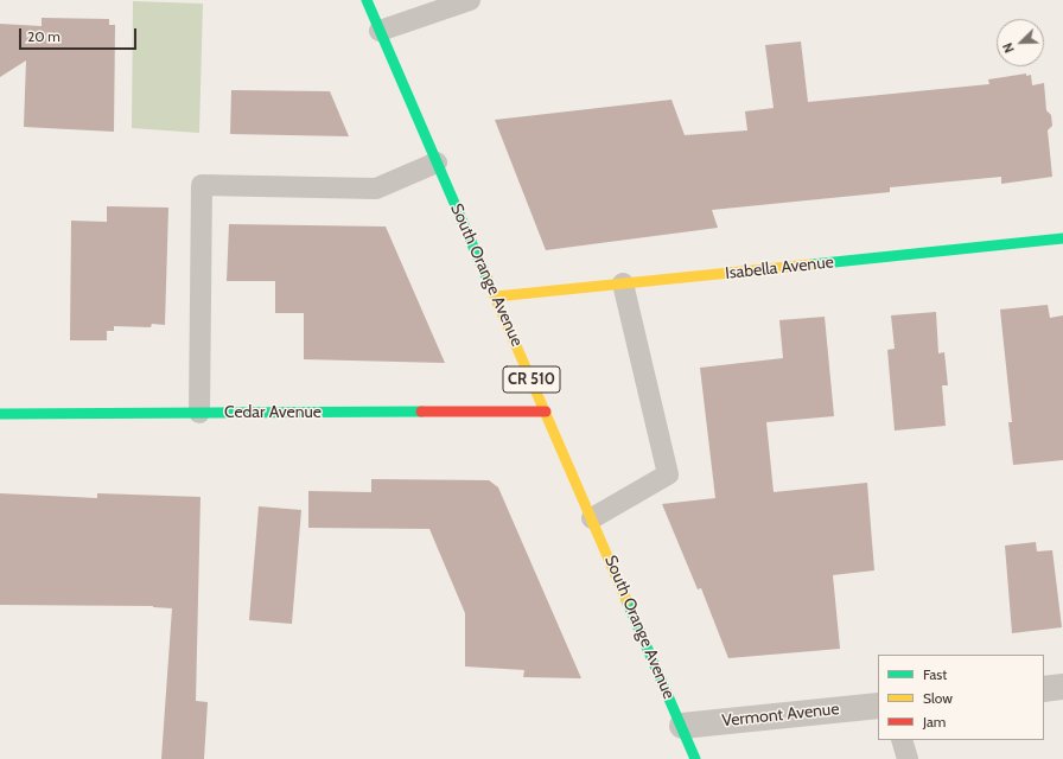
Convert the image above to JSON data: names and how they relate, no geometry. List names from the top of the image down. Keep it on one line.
{"streets":{"street":["Isabella Avenue","South Orange Avenue","CR 510","Cedar Avenue","Vermont Avenue"]},"crossings":[["Isabella Avenue","South Orange Avenue"],["South Orange Avenue","Cedar Avenue"],["South Orange Avenue","Vermont Avenue"]],"legend":["Fast","Slow","Jam"],"scale_bar":"20 m","north":"bottom left"}
